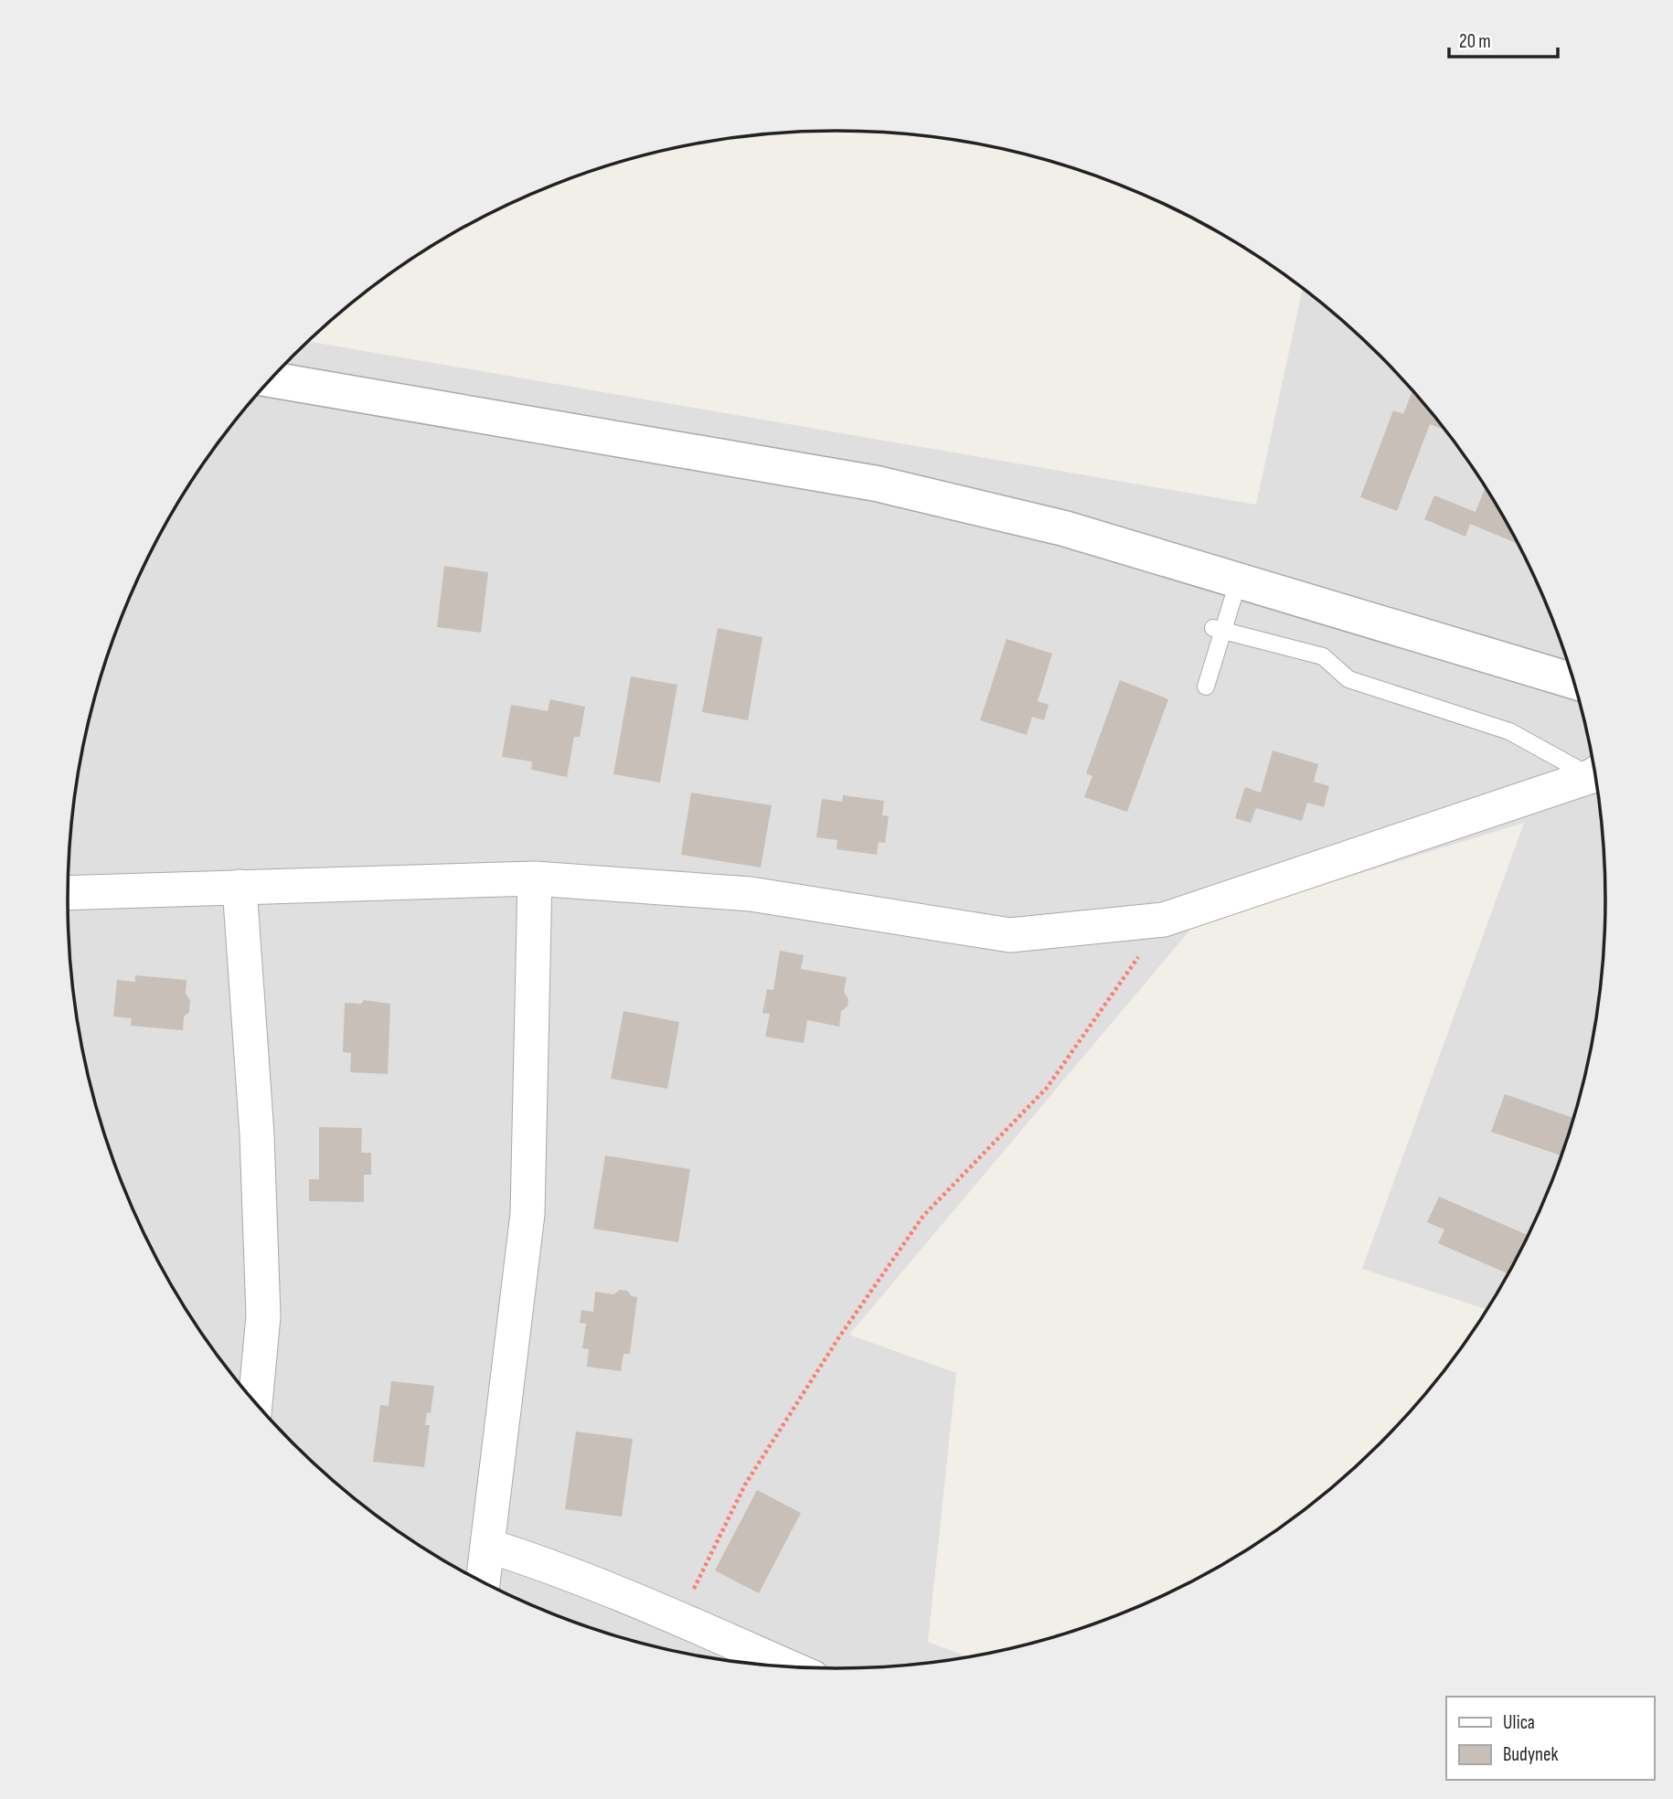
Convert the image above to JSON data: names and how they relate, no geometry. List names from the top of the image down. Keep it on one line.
{"legend":["Ulica","Budynek"],"scale_bar":"20 m"}
